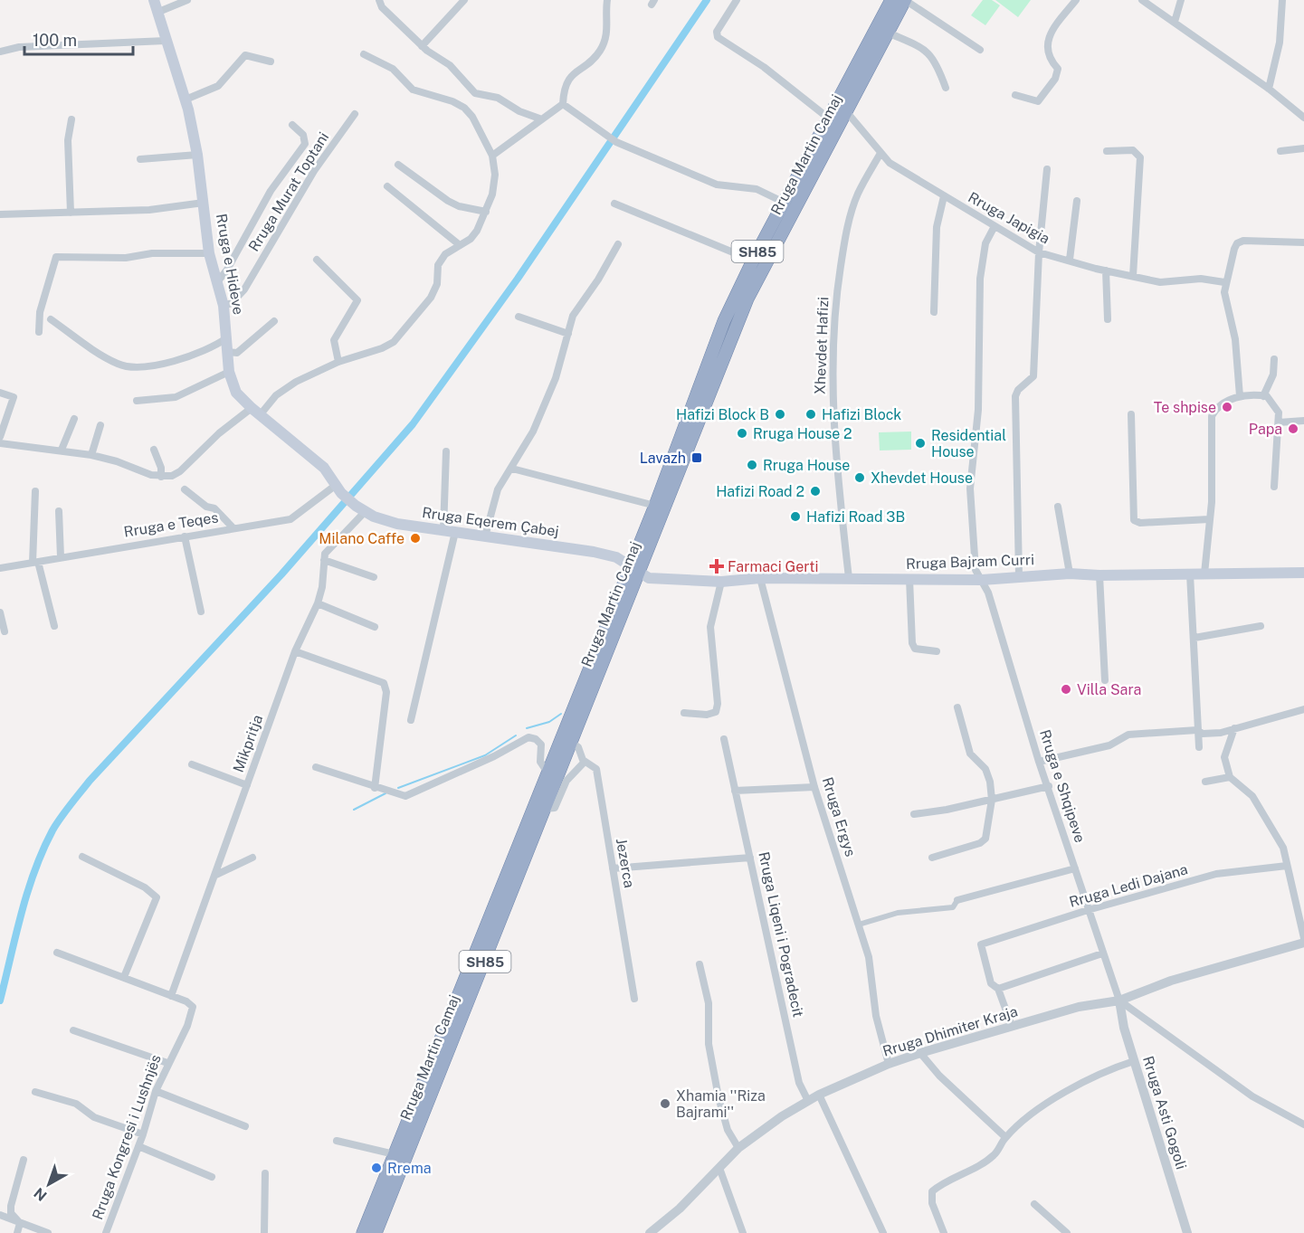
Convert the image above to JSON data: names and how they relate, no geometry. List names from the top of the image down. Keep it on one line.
{"streets":{"highway":["Rruga Martin Camaj","SH85"],"main road":["Rruga e Hideve","Rruga Eqerem Çabej","Rruga Bajram Curri"],"street":["Rruga Murat Toptani","Rruga Japigia","Xhevdet Hafizi","Rruga e Teqes","Mikpritja","Rruga e Shqipeve","Rruga Ergys","Jezerca","Rruga Ledi Dajana","Rruga Liqeni i Pogradecit","Rruga Dhimiter Kraja","Rruga Asti Gogoli","Rruga Kongresi i Lushnjës"]},"crossings":[["Rruga Martin Camaj","Rruga Japigia"],["Rruga Martin Camaj","Rruga Eqerem Çabej"],["Rruga Martin Camaj","Rruga Bajram Curri"],["Rruga Martin Camaj","Jezerca"],["Rruga Murat Toptani","Rruga e Hideve"],["Rruga Japigia","Xhevdet Hafizi"],["Rruga Japigia","Rruga e Shqipeve"],["Rruga e Hideve","Rruga Eqerem Çabej"],["Rruga e Hideve","Rruga e Teqes"],["Xhevdet Hafizi","Rruga Bajram Curri"],["Rruga Eqerem Çabej","Rruga e Teqes"],["Rruga Eqerem Çabej","Rruga Bajram Curri"],["Rruga Eqerem Çabej","Mikpritja"],["Rruga Bajram Curri","Rruga e Shqipeve"],["Rruga Bajram Curri","Rruga Ergys"],["Mikpritja","Rruga Kongresi i Lushnjës"],["Rruga e Shqipeve","Rruga Ledi Dajana"],["Rruga e Shqipeve","Rruga Dhimiter Kraja"],["Rruga e Shqipeve","Rruga Asti Gogoli"],["Rruga Ergys","Rruga Dhimiter Kraja"],["Rruga Liqeni i Pogradecit","Rruga Dhimiter Kraja"],["Rruga Dhimiter Kraja","Rruga Asti Gogoli"]],"places":{"other":["Te shpise","Hafizi Block B","Hafizi Block","Papa","Rruga House 2","Residential House","Rruga House","Xhevdet House","Hafizi Road 2","Hafizi Road 3B","Milano Caffe","Villa Sara","Xhamia ''Riza Bajrami''","Rrema"],"transit":["Lavazh"],"health":["Farmaci Gerti"]},"scale_bar":"100 m","north":"bottom left"}
